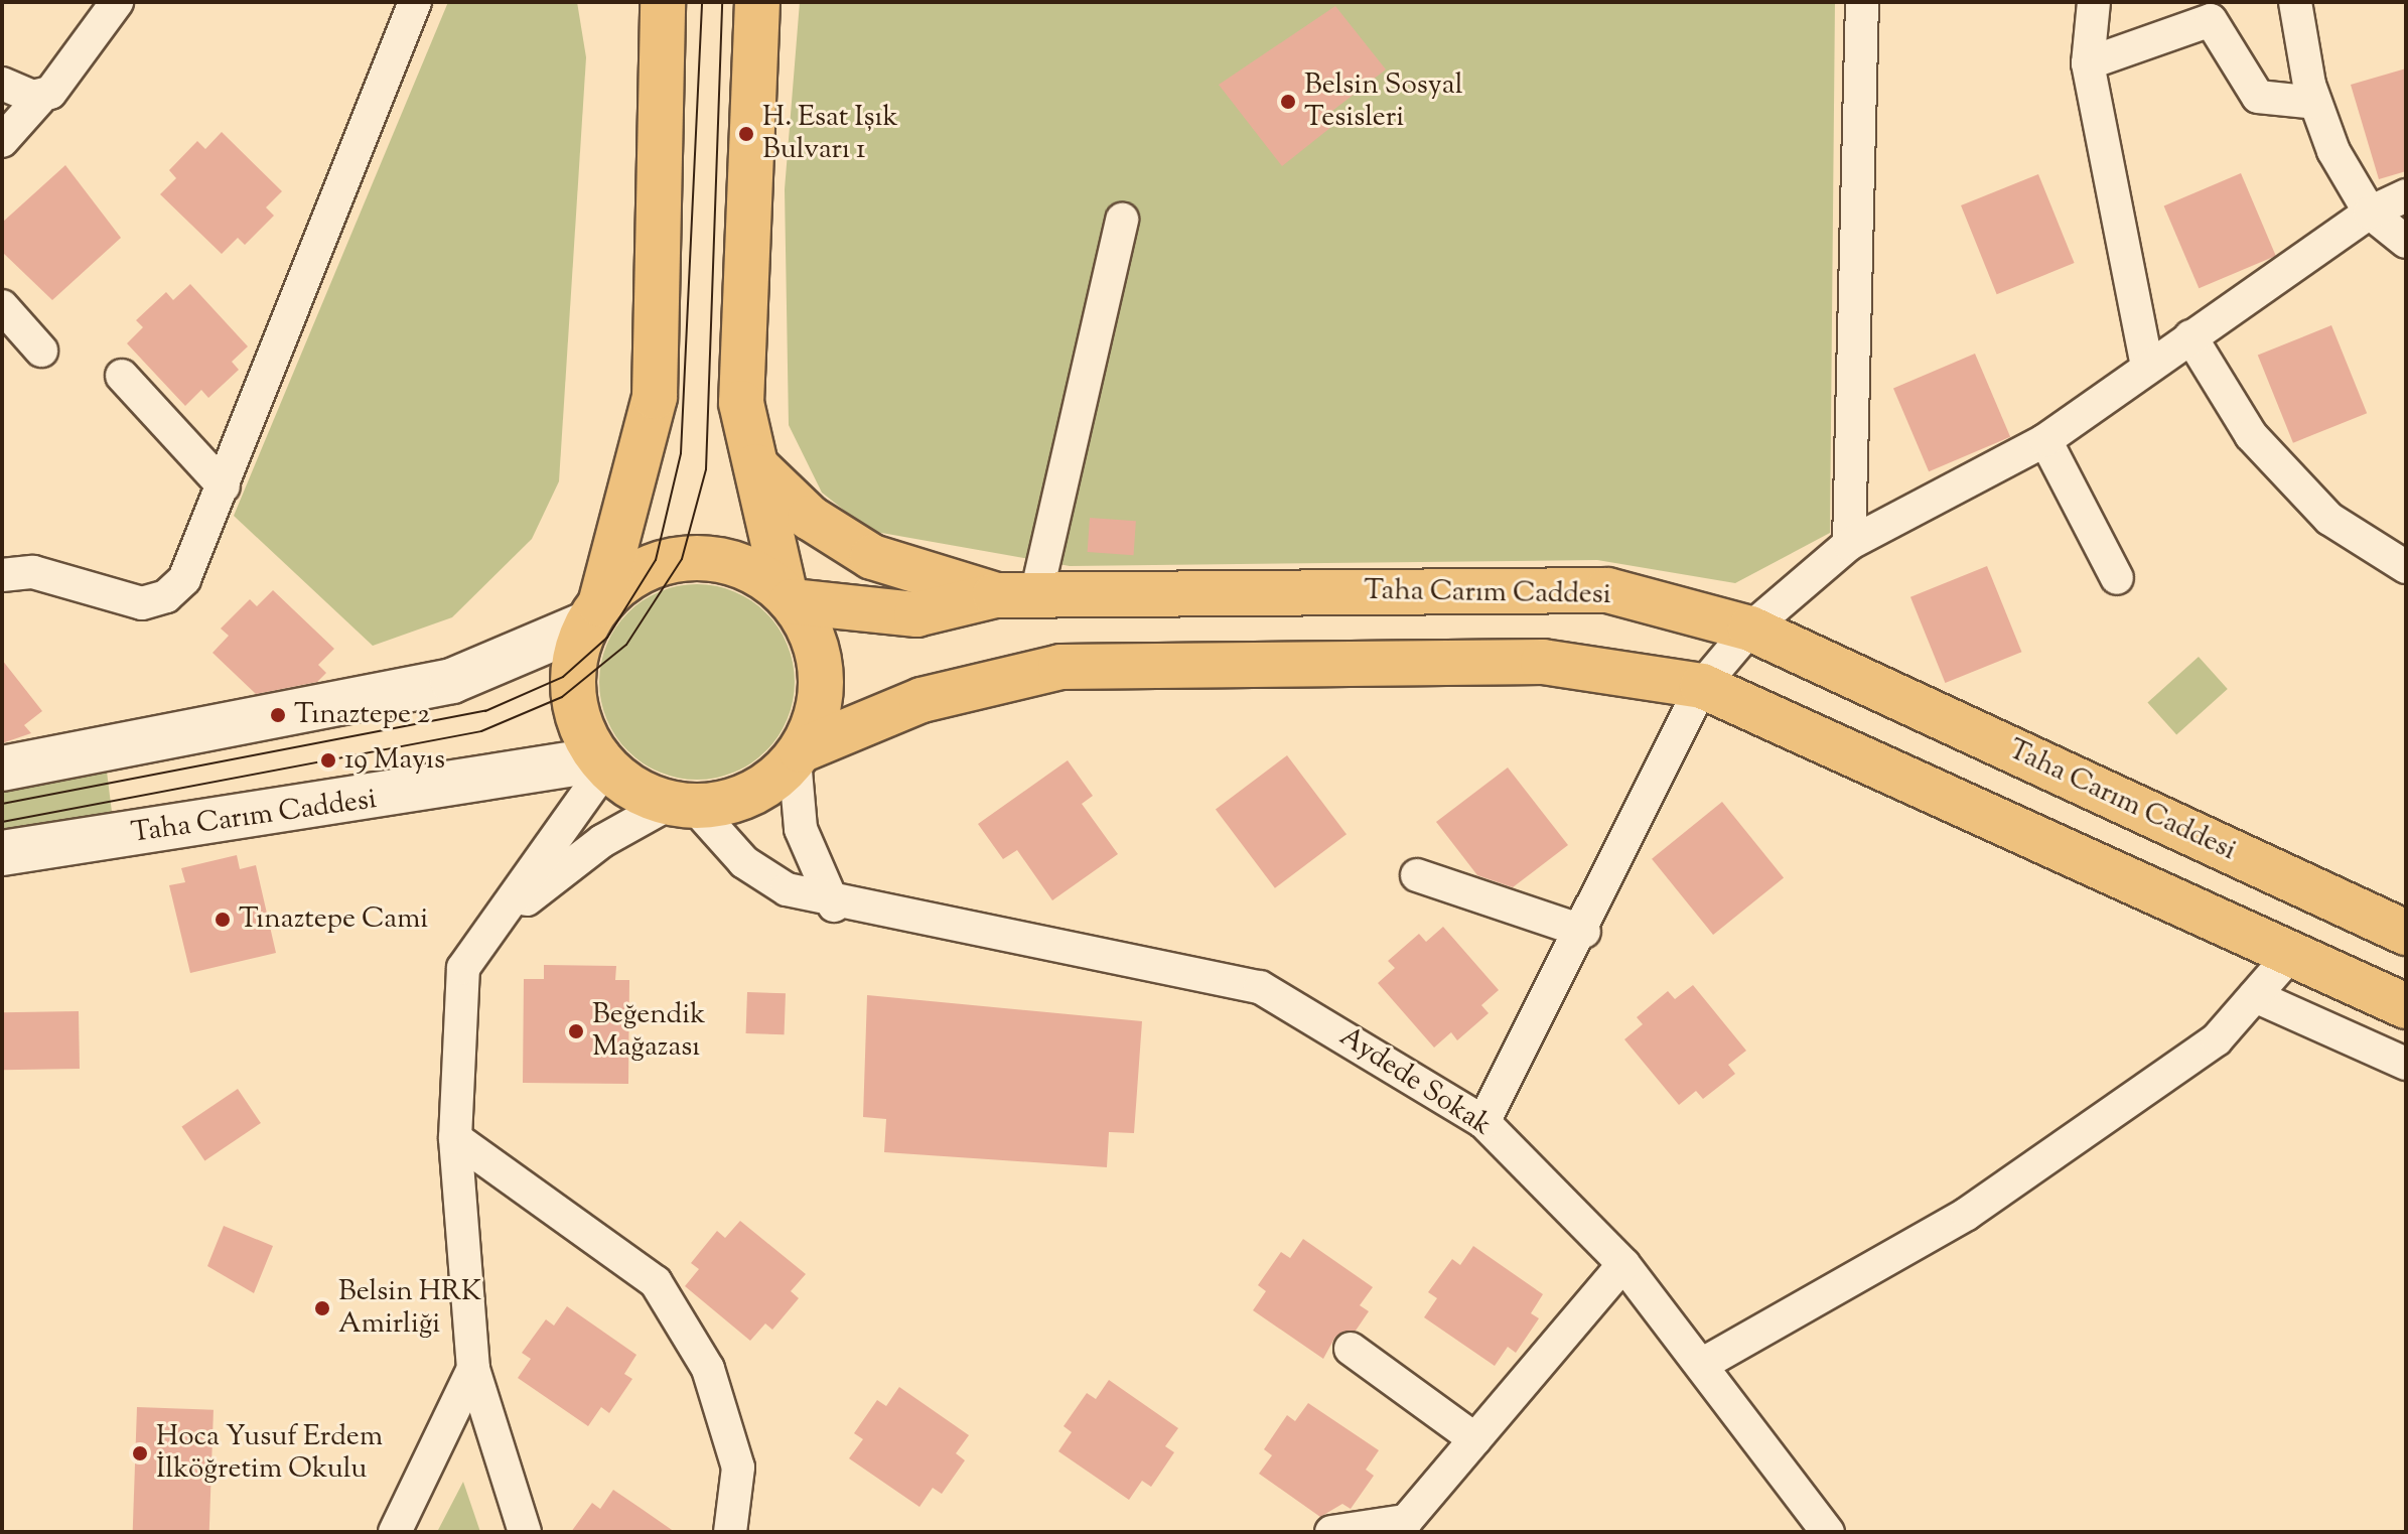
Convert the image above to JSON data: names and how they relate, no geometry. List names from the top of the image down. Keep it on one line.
{"streets":{"main road":["Taha Carım Caddesi"],"street":["Aydede Sokak"]},"crossings":[["Taha Carım Caddesi","Aydede Sokak"]],"places":["Belsin Sosyal Tesisleri","H. Esat Işık Bulvarı 1","Tınaztepe 2","19 Mayıs","Tınaztepe Cami","Beğendik Mağazası","Belsin HRK Amirliği","Hoca Yusuf Erdem İlköğretim Okulu"]}
